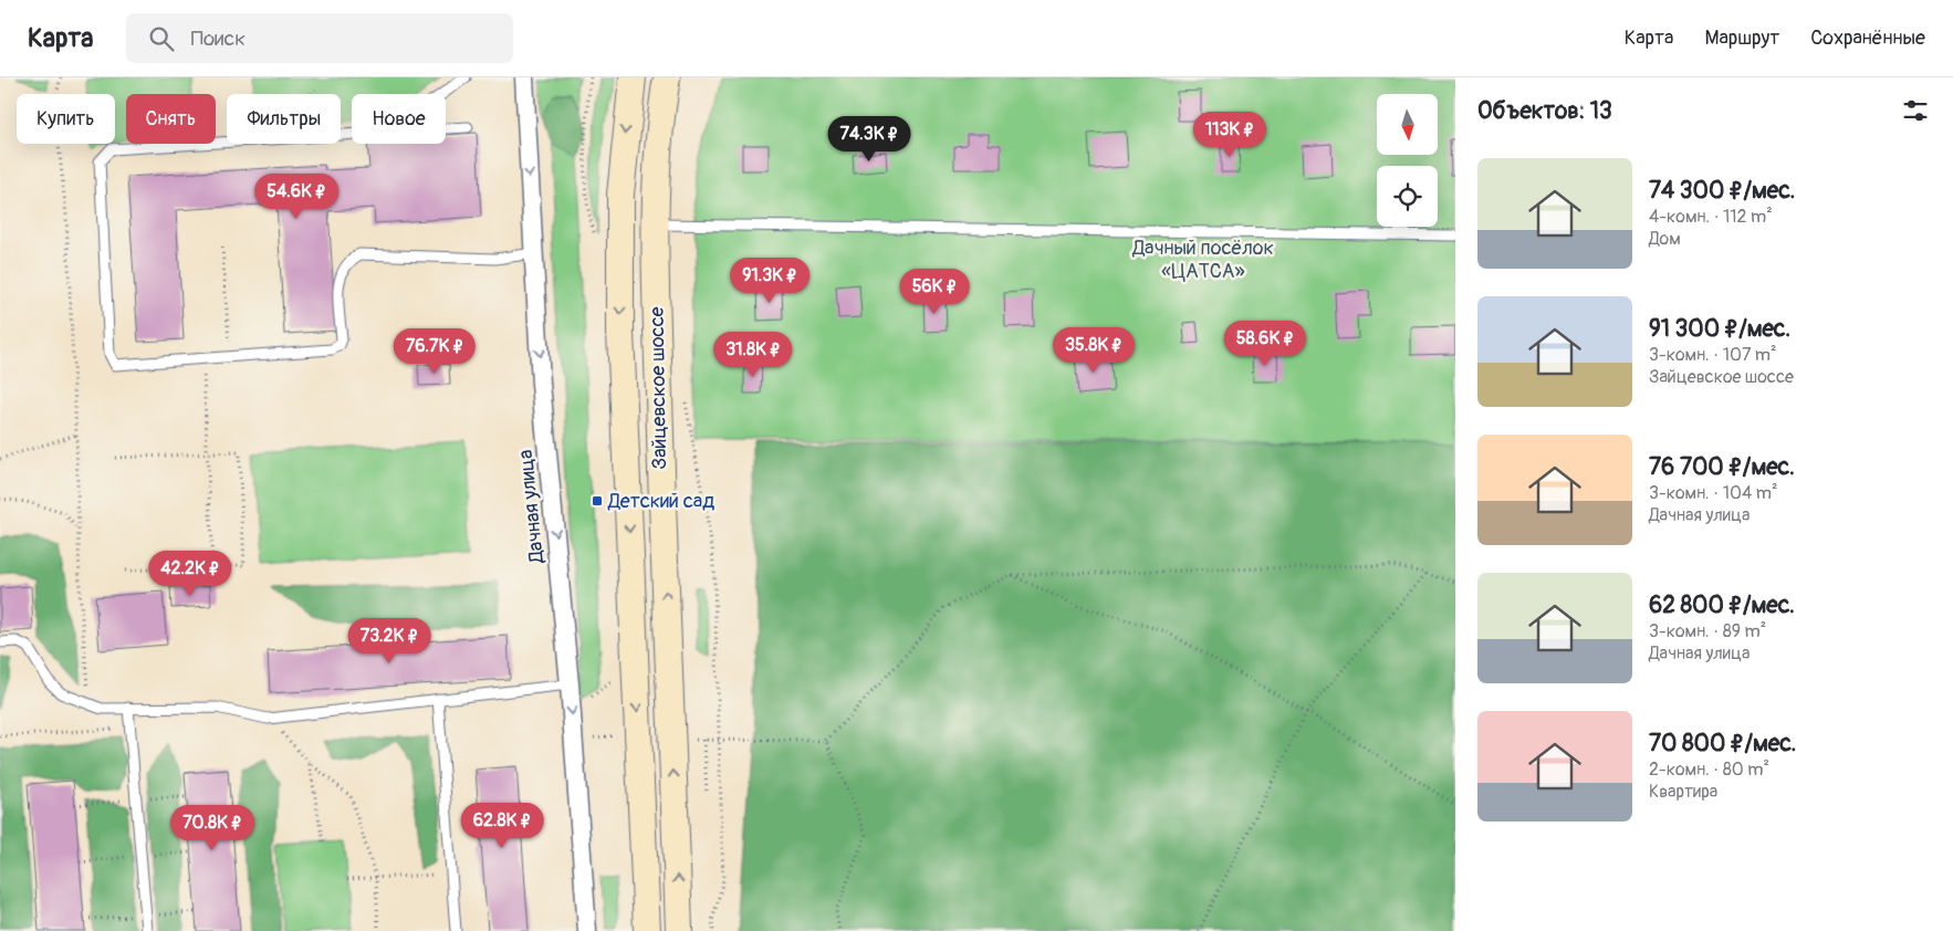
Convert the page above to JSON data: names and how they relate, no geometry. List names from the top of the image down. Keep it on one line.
{"streets":{"main road":["Зайцевское шоссе"],"street":["Дачная улица"]},"one_way":["Дачная улица"],"parks":["Дачный посёлок «ЦАТСА»"],"places":{"transit":["Детский сад"]},"north":"bottom","page":{"header":"Карта","search":"Поиск","nav":["Карта","Маршрут","Сохранённые"],"heading":"Объектов: 13","chip":["Купить","Снять","Фильтры","Новое"],"price":["113K ₽","74.3K ₽","54.6K ₽","91.3K ₽","56K ₽","58.6K ₽","35.8K ₽","76.7K ₽","31.8K ₽","42.2K ₽","73.2K ₽","62.8K ₽","70.8K ₽"],"list":[{"name":"74 300 ₽/мес.","note":"4-комн. · 112 m² · Дом"},{"name":"91 300 ₽/мес.","note":"3-комн. · 107 m² · Зайцевское шоссе"},{"name":"76 700 ₽/мес.","note":"3-комн. · 104 m² · Дачная улица"},{"name":"62 800 ₽/мес.","note":"3-комн. · 89 m² · Дачная улица"},{"name":"70 800 ₽/мес.","note":"2-комн. · 80 m² · Квартира"}]}}
